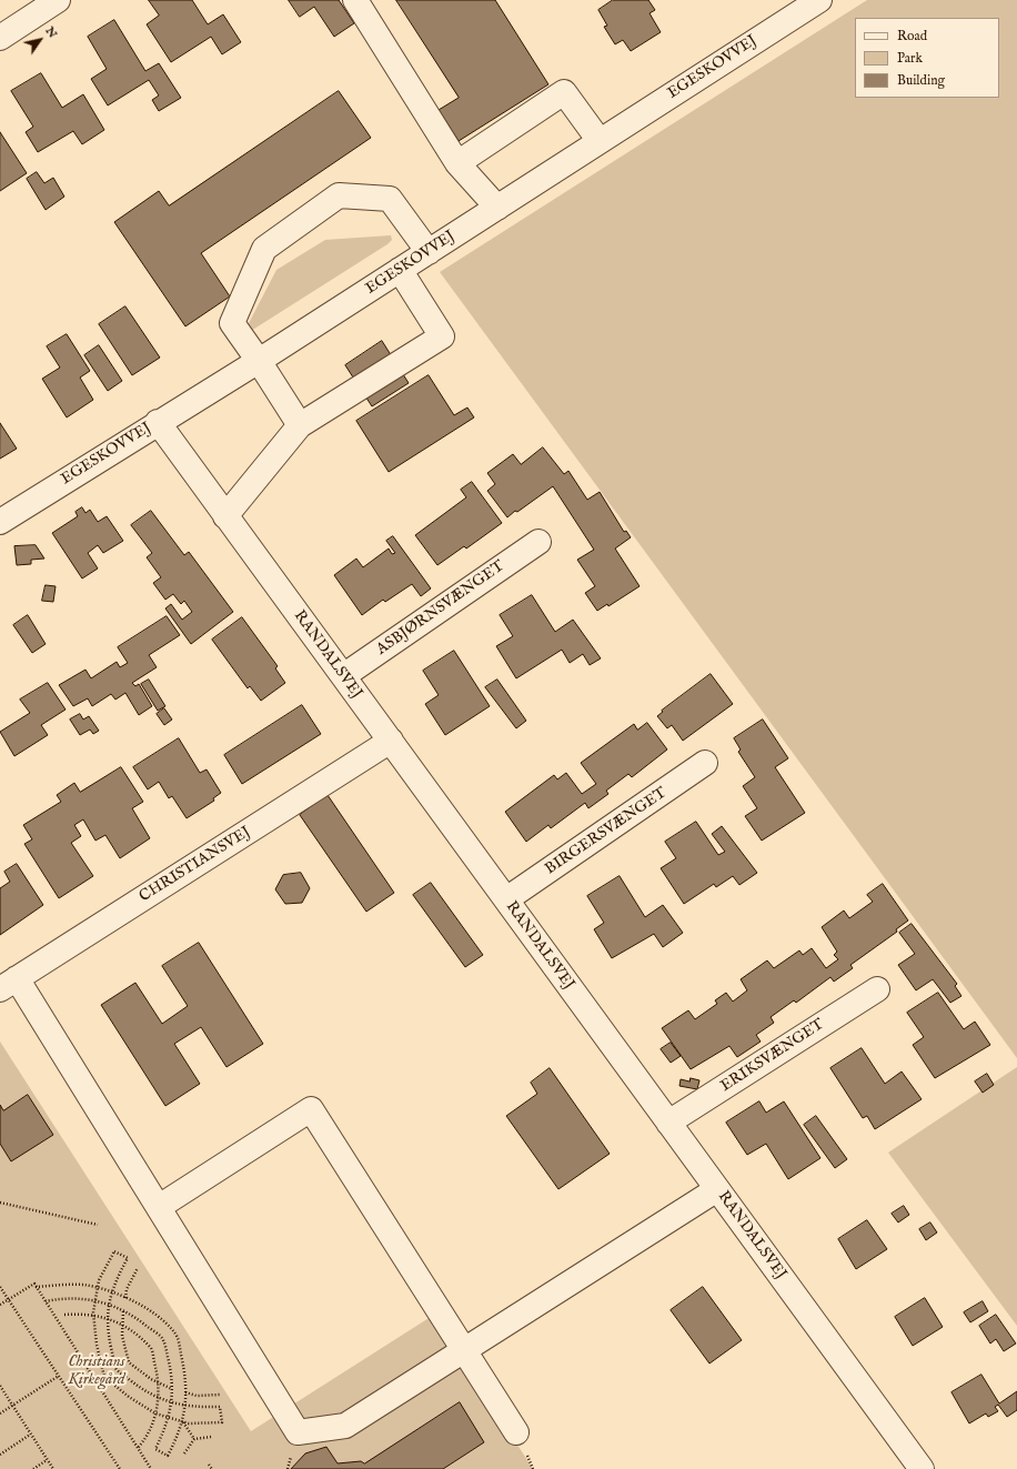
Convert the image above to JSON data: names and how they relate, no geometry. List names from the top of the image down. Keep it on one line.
{"streets":{"street":["EGESKOVVEJ","ASBJØRNSVÆNGET","RANDALSVEJ","BIRGERSVÆNGET","CHRISTIANSVEJ","ERIKSVÆNGET"]},"crossings":[["EGESKOVVEJ","RANDALSVEJ"],["ASBJØRNSVÆNGET","RANDALSVEJ"],["RANDALSVEJ","BIRGERSVÆNGET"],["RANDALSVEJ","CHRISTIANSVEJ"],["RANDALSVEJ","ERIKSVÆNGET"]],"parks":["Christians Kirkegård"],"legend":["Road","Park","Building"],"north":"top right"}
